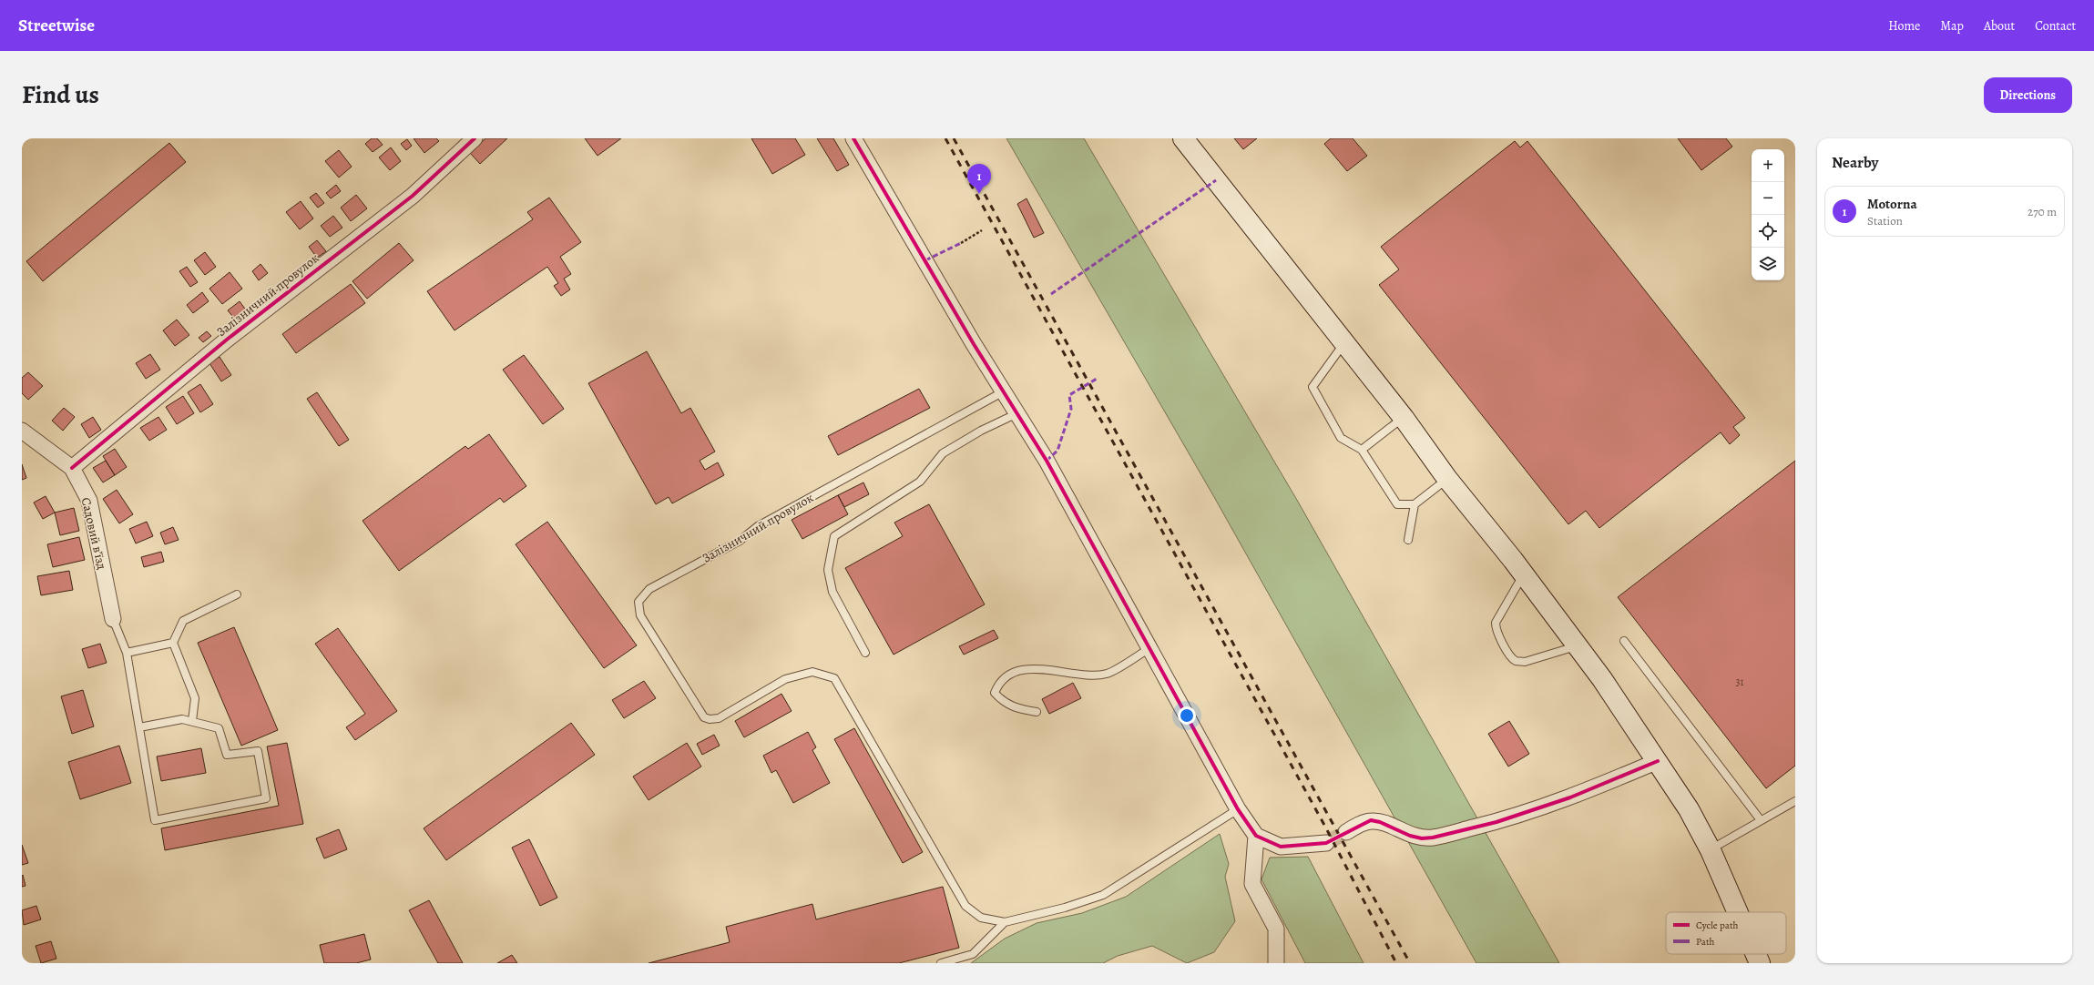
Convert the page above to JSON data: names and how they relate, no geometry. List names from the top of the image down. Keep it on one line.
{"streets":{"street":["Залізничний провулок","Садовий в’їзд"]},"crossings":[["Залізничний провулок","Садовий в’їзд"]],"house_numbers":["31"],"legend":["Cycle path","Path"],"page":{"header":"Streetwise","nav":["Home","Map","About","Contact"],"title":"Find us","buttons":"Directions","heading":"Nearby","map_buttons":["+","−"],"pins":"1","list":[{"mark":"1","name":"Motorna","note":"Station","value":"270 m"}]}}
